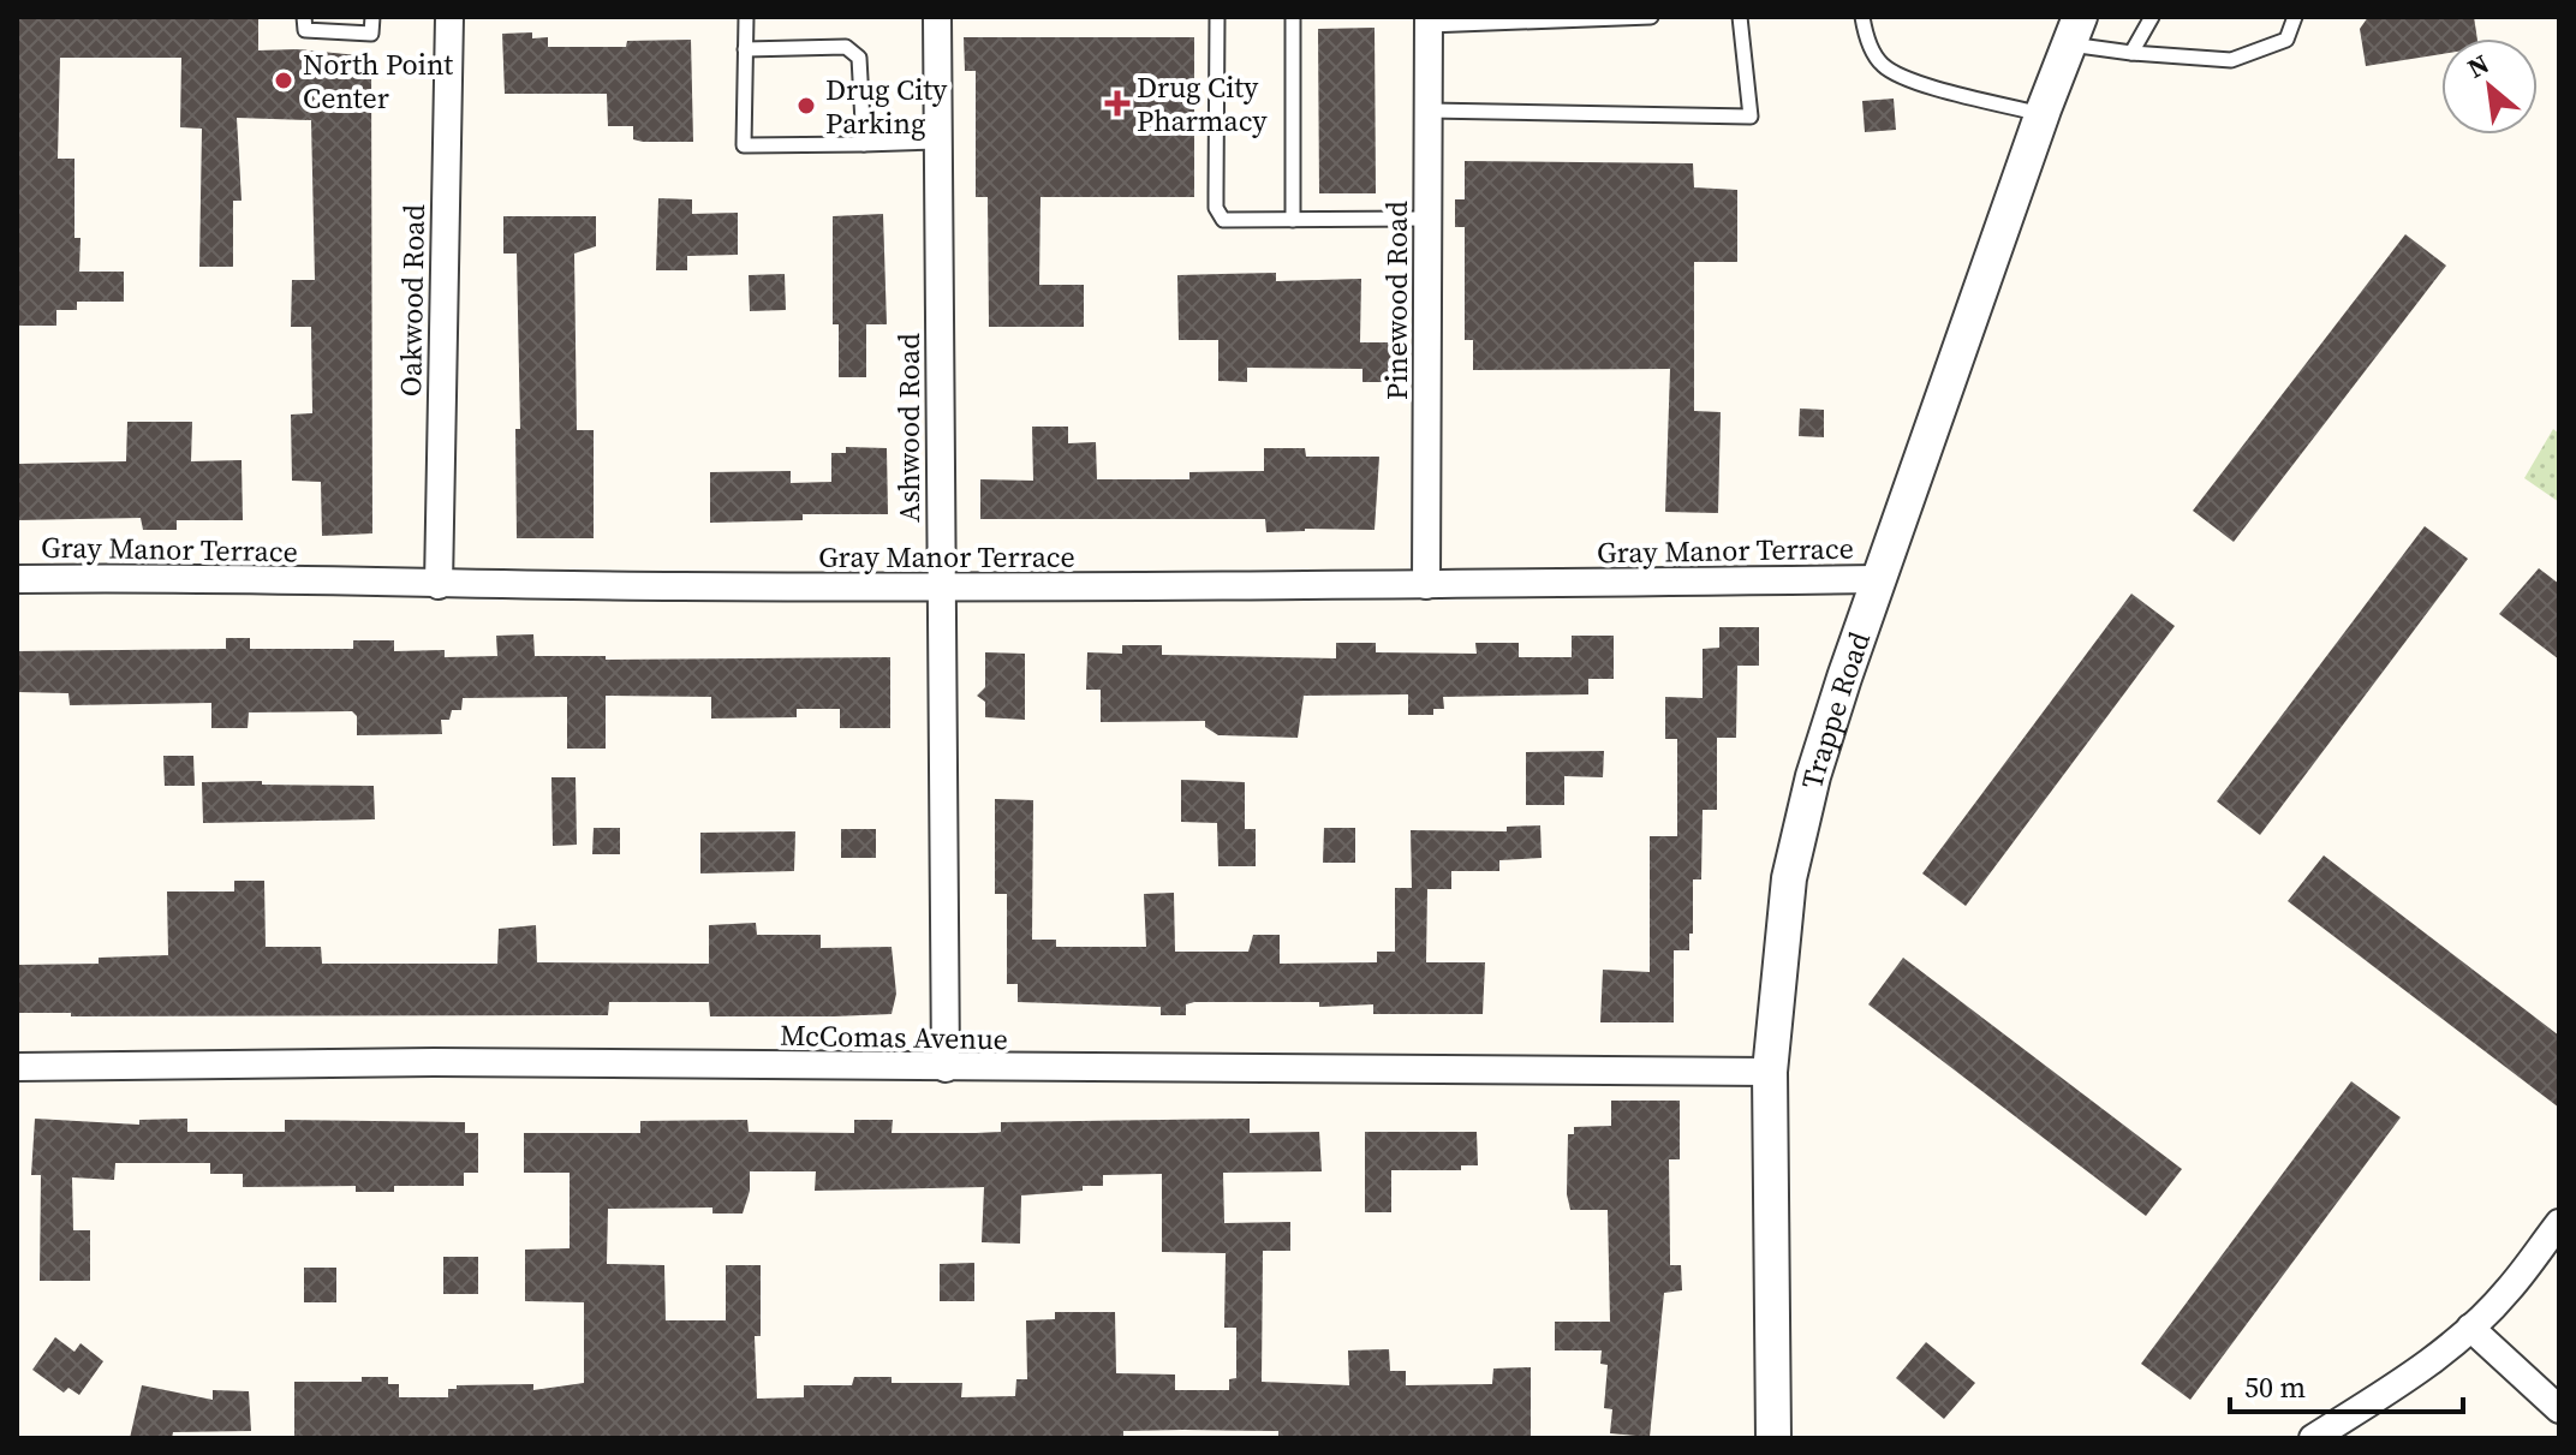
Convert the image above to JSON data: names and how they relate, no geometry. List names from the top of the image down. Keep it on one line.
{"streets":{"street":["Oakwood Road","Pinewood Road","Ashwood Road","Gray Manor Terrace","Trappe Road","McComas Avenue"]},"crossings":[["Oakwood Road","Gray Manor Terrace"],["Pinewood Road","Gray Manor Terrace"],["Ashwood Road","Gray Manor Terrace"],["Ashwood Road","McComas Avenue"],["Gray Manor Terrace","Trappe Road"],["Trappe Road","McComas Avenue"]],"places":{"other":["North Point Center","Drug City Parking"],"health":["Drug City Pharmacy"]},"scale_bar":"50 m","north":"top left"}
